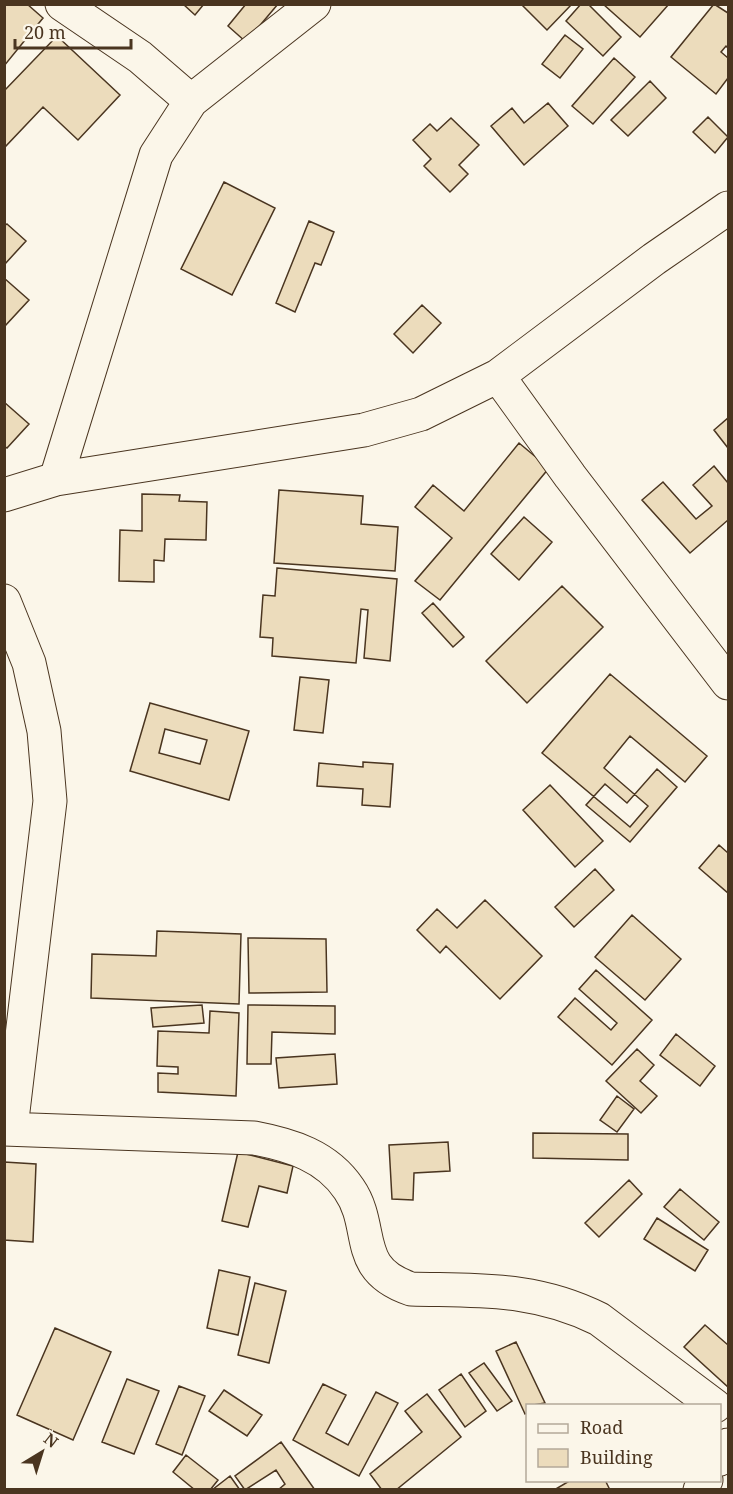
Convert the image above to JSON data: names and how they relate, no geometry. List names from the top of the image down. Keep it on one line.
{"legend":["Road","Building"],"scale_bar":"20 m","north":"top right"}
